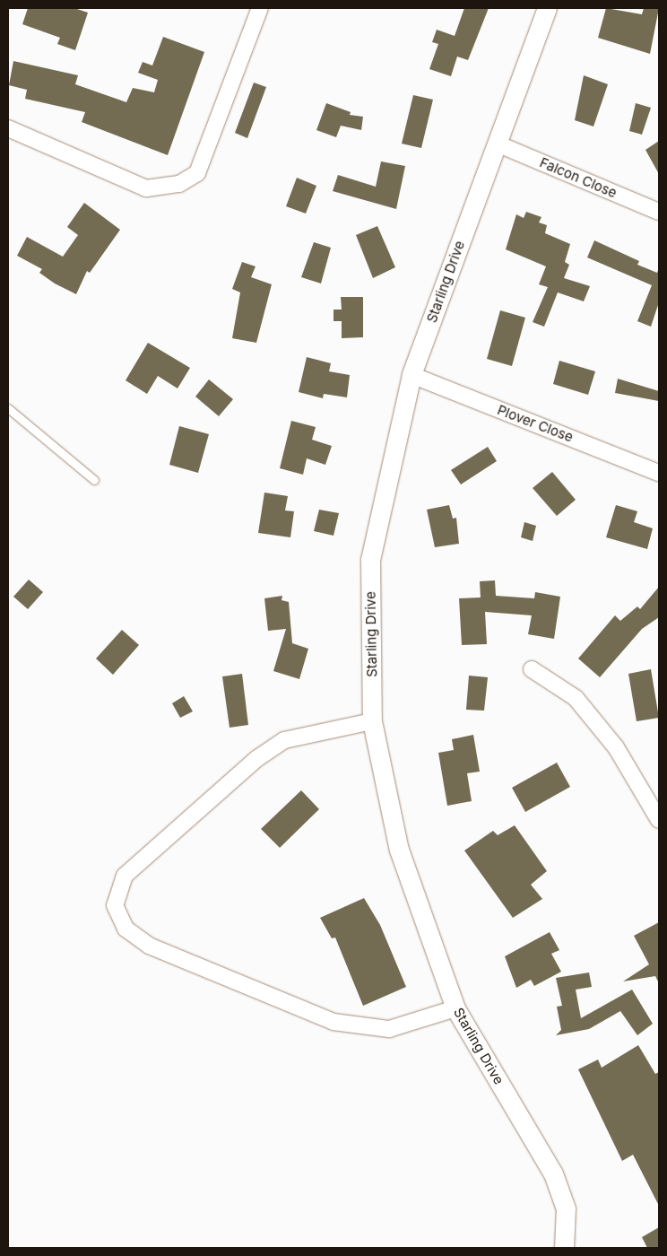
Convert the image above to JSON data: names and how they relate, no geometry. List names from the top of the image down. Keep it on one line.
{"streets":{"street":["Falcon Close","Starling Drive","Plover Close"]},"crossings":[["Falcon Close","Starling Drive"],["Starling Drive","Plover Close"]]}
